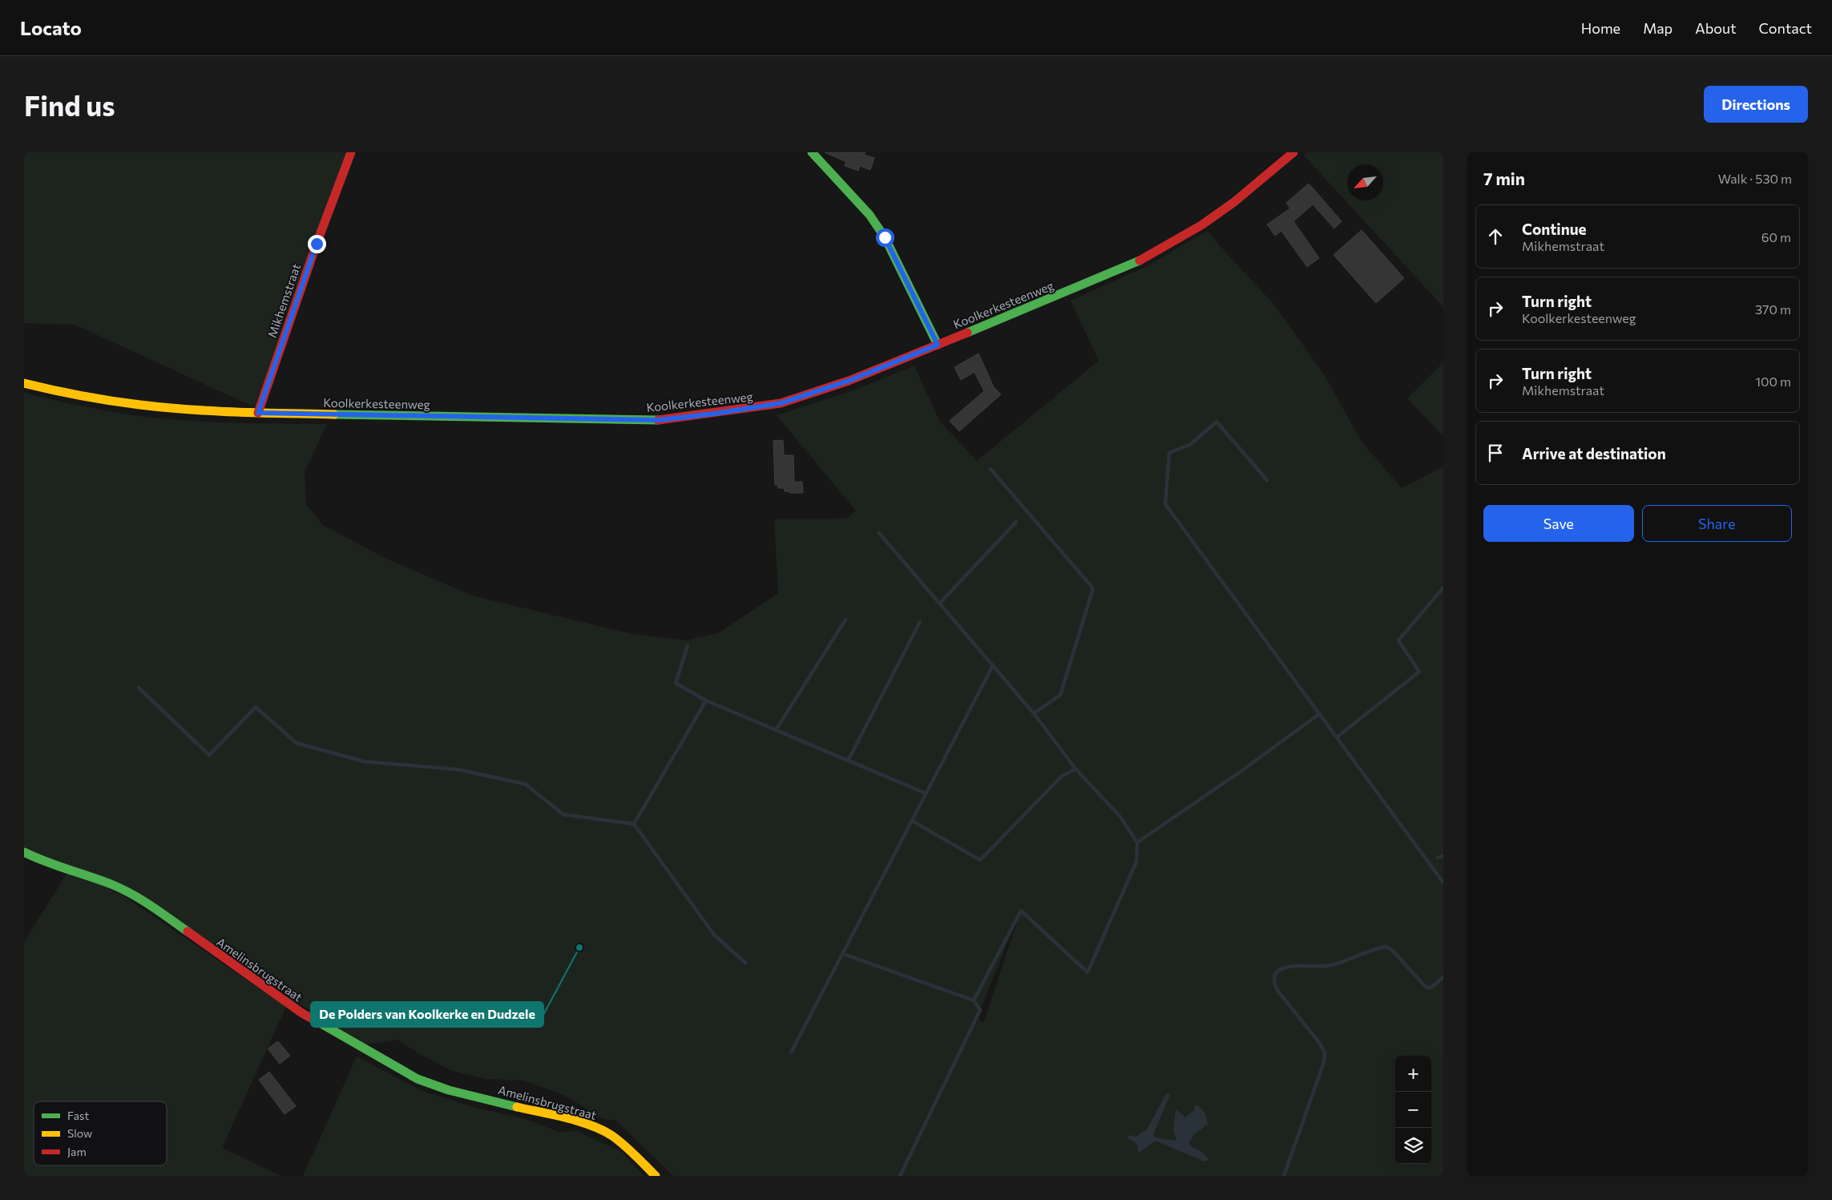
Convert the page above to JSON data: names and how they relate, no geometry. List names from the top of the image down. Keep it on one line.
{"streets":{"main road":["Mikhemstraat","Koolkerkesteenweg","Amelinsbrugstraat"]},"crossings":[["Mikhemstraat","Koolkerkesteenweg"]],"places":["De Polders van Koolkerke en Dudzele"],"legend":["Fast","Slow","Jam"],"north":"bottom left","page":{"header":"Locato","nav":["Home","Map","About","Contact"],"buttons":["Directions",["Save","Share"]],"title":"Find us","heading":["7 min","Walk · 530 m"],"list":[["Continue","Mikhemstraat","60 m"],["Turn right","Koolkerkesteenweg","370 m"],["Turn right","Mikhemstraat","100 m"],"Arrive at destination"],"map_buttons":["+","−"]}}
